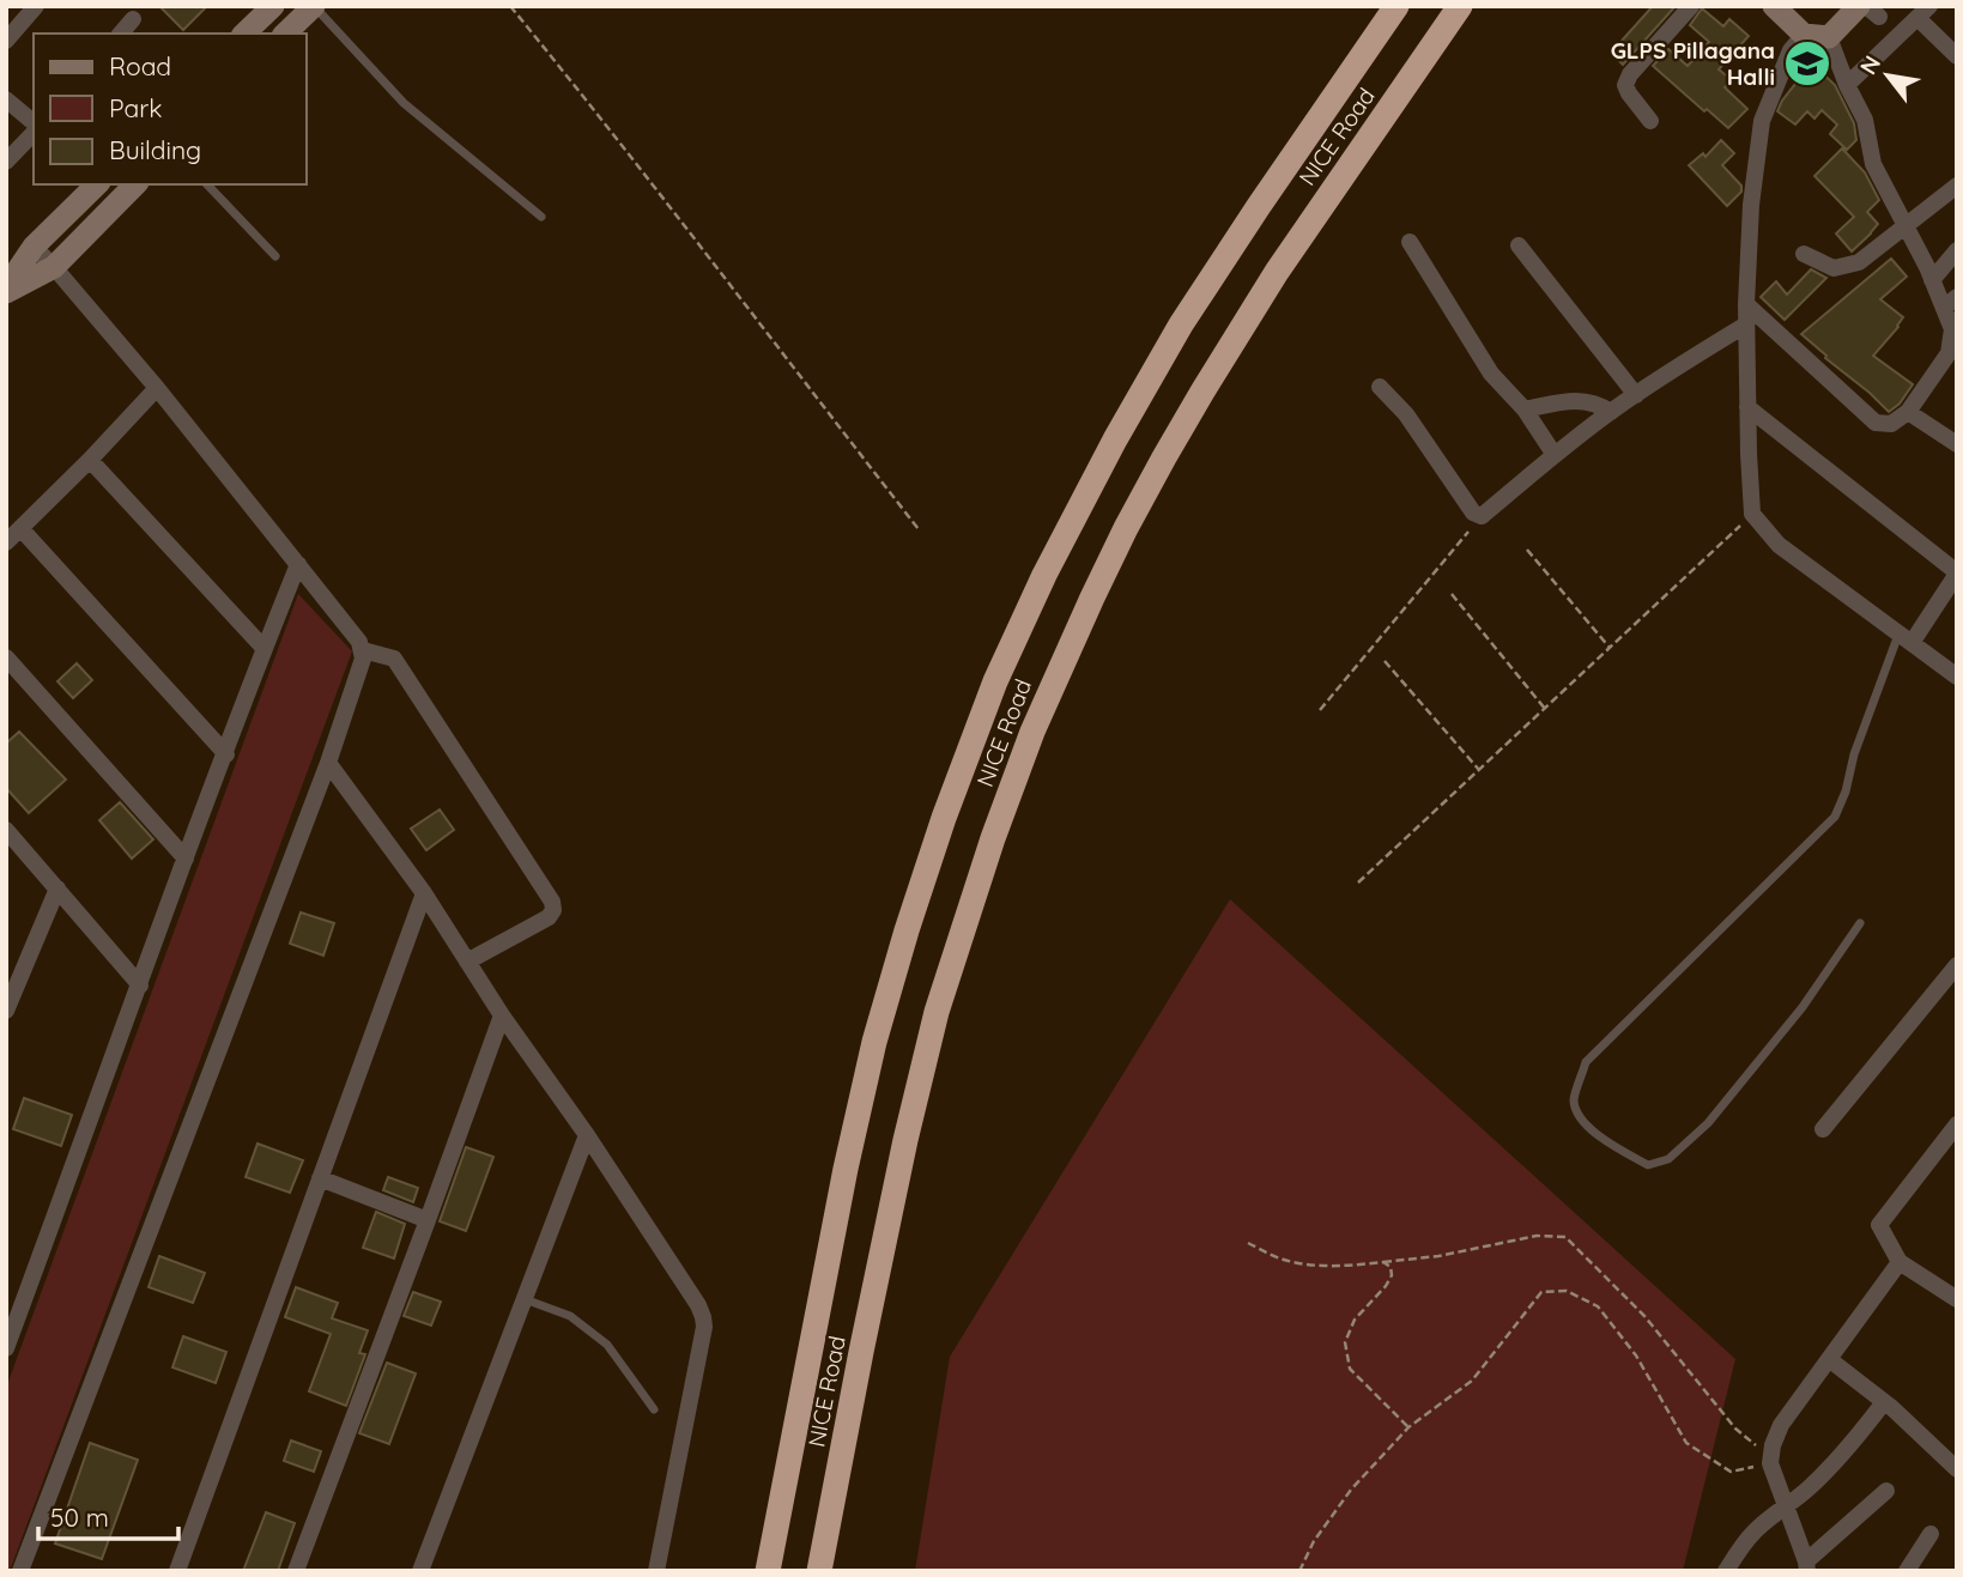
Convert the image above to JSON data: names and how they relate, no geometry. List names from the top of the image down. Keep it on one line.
{"streets":{"highway":["NICE Road"]},"places":{"school or university":["GLPS Pillagana Halli"]},"legend":["Road","Park","Building"],"scale_bar":"50 m","north":"top left"}
